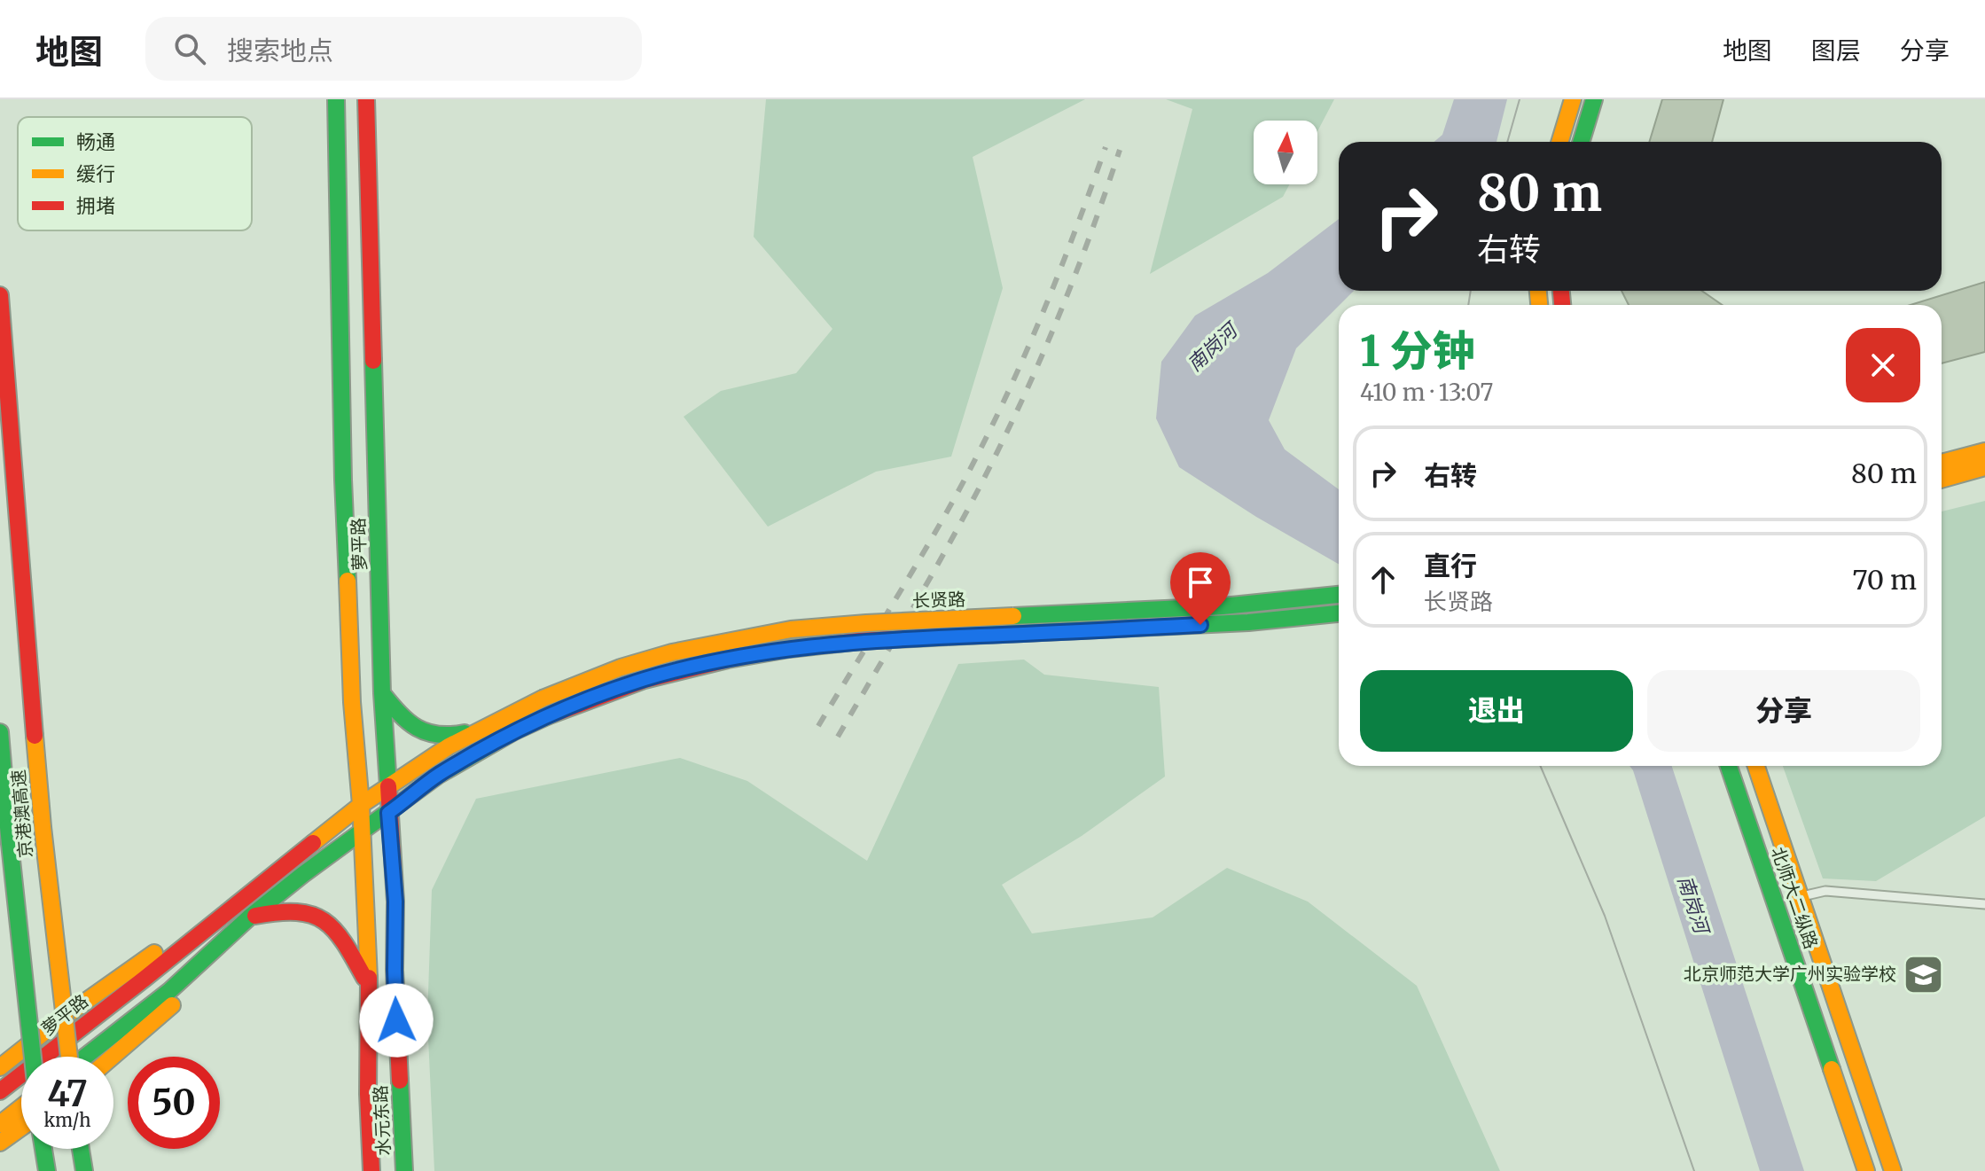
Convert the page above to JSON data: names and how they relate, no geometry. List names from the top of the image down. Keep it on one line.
{"streets":{"main road":["萝平路","长贤路","京港澳高速","北师大二纵路","水元东路"]},"crossings":[["萝平路","长贤路"],["萝平路","水元东路"],["长贤路","水元东路"]],"water":["南岗河"],"places":{"school or university":["北京师范大学广州实验学校"]},"legend":["畅通","缓行","拥堵"],"north":"top","page":{"header":"地图","search":"搜索地点","nav":["地图","图层","分享"],"turn":["80 m","右转"],"heading":["1 分钟","410 m · 13:07"],"list":[{"name":"右转","value":"80 m"},{"name":"直行","note":"长贤路","value":"70 m"}],"buttons":["退出","分享"],"speed":"47 km/h","limit":"50"}}
